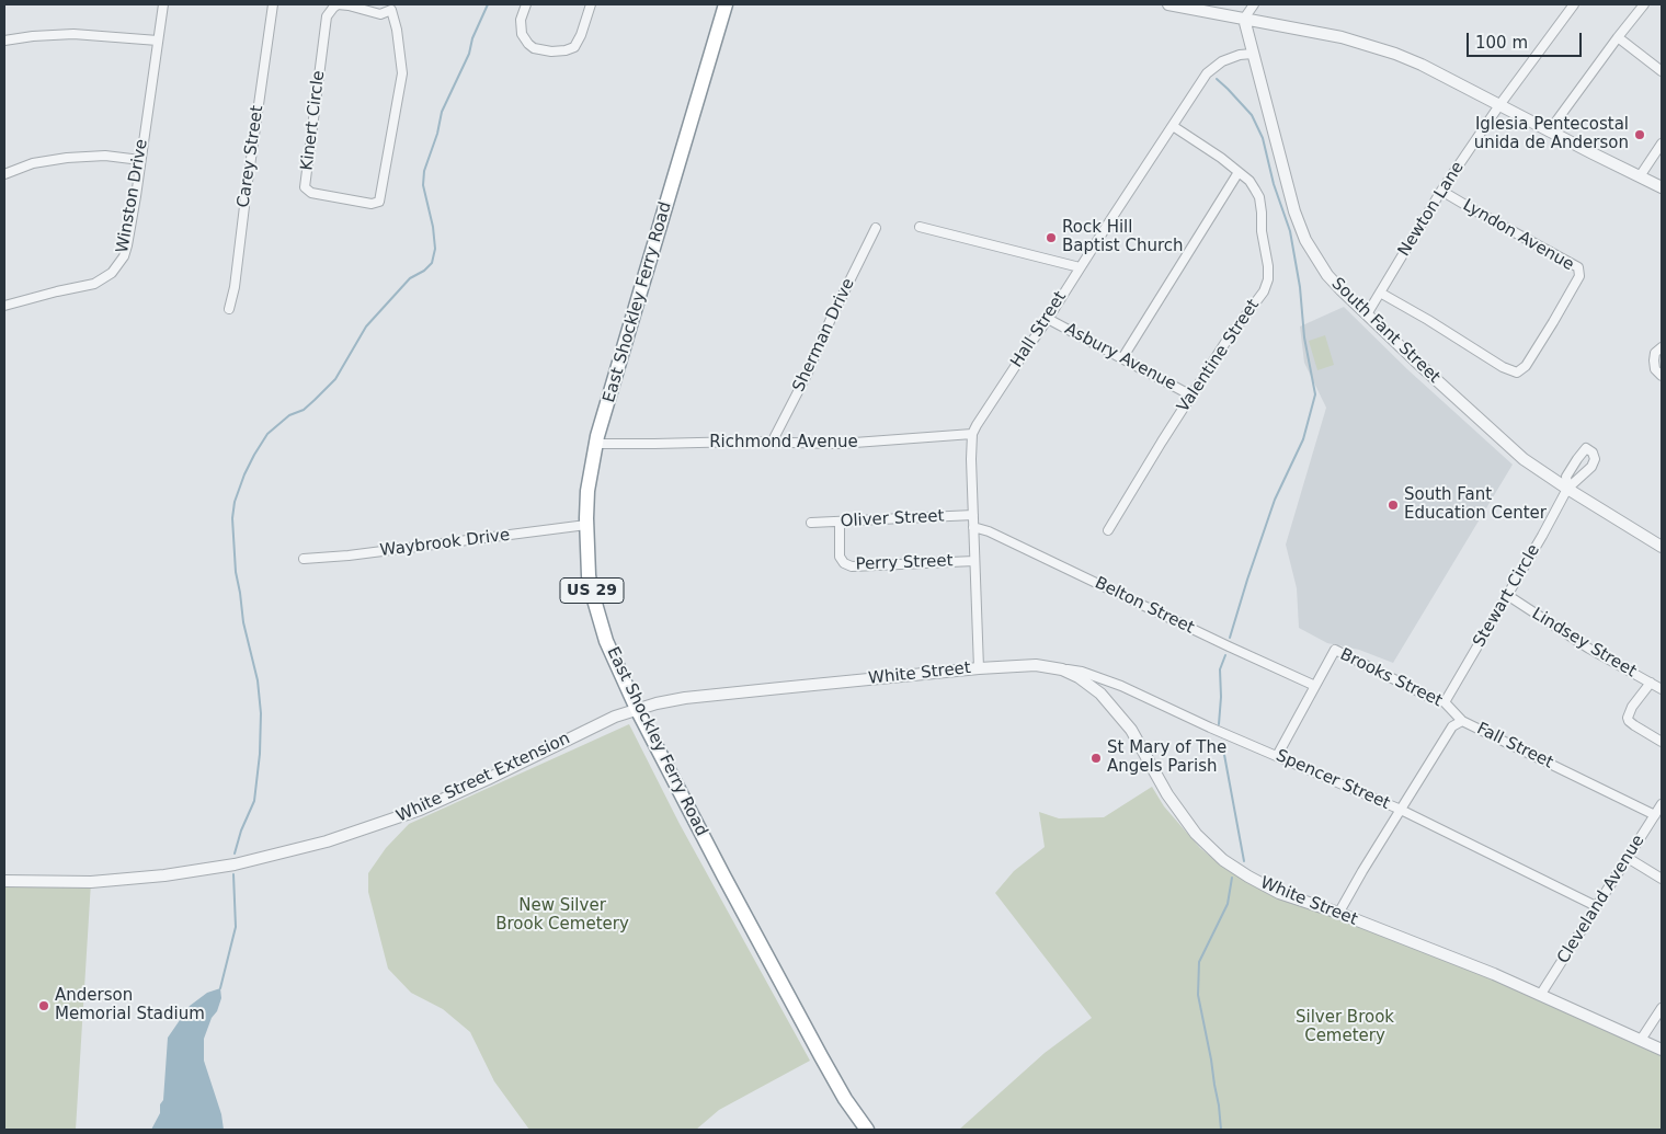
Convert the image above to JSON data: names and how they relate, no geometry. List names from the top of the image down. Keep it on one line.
{"streets":{"highway":["East Shockley Ferry Road","US 29"],"street":["Kinert Circle","Carey Street","Winston Drive","Newton Lane","Lyndon Avenue","Hall Street","South Fant Street","Sherman Drive","Valentine Street","Asbury Avenue","Richmond Avenue","Oliver Street","Waybrook Drive","Perry Street","Stewart Circle","Belton Street","Lindsey Street","White Street","Brooks Street","Fall Street","White Street Extension","Spencer Street","Cleveland Avenue"]},"crossings":[["Newton Lane","Lyndon Avenue"],["Newton Lane","South Fant Street"],["East Shockley Ferry Road","Richmond Avenue"],["East Shockley Ferry Road","Waybrook Drive"],["East Shockley Ferry Road","White Street"],["East Shockley Ferry Road","White Street Extension"],["Hall Street","South Fant Street"],["Hall Street","Valentine Street"],["Hall Street","Asbury Avenue"],["Hall Street","Richmond Avenue"],["Hall Street","Oliver Street"],["Hall Street","Perry Street"],["Hall Street","Belton Street"],["Hall Street","White Street"],["South Fant Street","Stewart Circle"],["Sherman Drive","Richmond Avenue"],["Valentine Street","Asbury Avenue"],["Oliver Street","Perry Street"],["Stewart Circle","Lindsey Street"],["Stewart Circle","Brooks Street"],["Belton Street","Brooks Street"],["White Street","Fall Street"],["White Street","White Street Extension"],["White Street","Spencer Street"],["White Street","Cleveland Avenue"],["Brooks Street","Fall Street"],["Brooks Street","Spencer Street"],["Fall Street","Spencer Street"],["Fall Street","Cleveland Avenue"],["Spencer Street","Cleveland Avenue"]],"parks":["New Silver Brook Cemetery","Silver Brook Cemetery"],"places":["Iglesia Pentecostal unida de Anderson","Rock Hill Baptist Church","South Fant Education Center","St Mary of The Angels Parish","Anderson Memorial Stadium"],"scale_bar":"100 m"}
